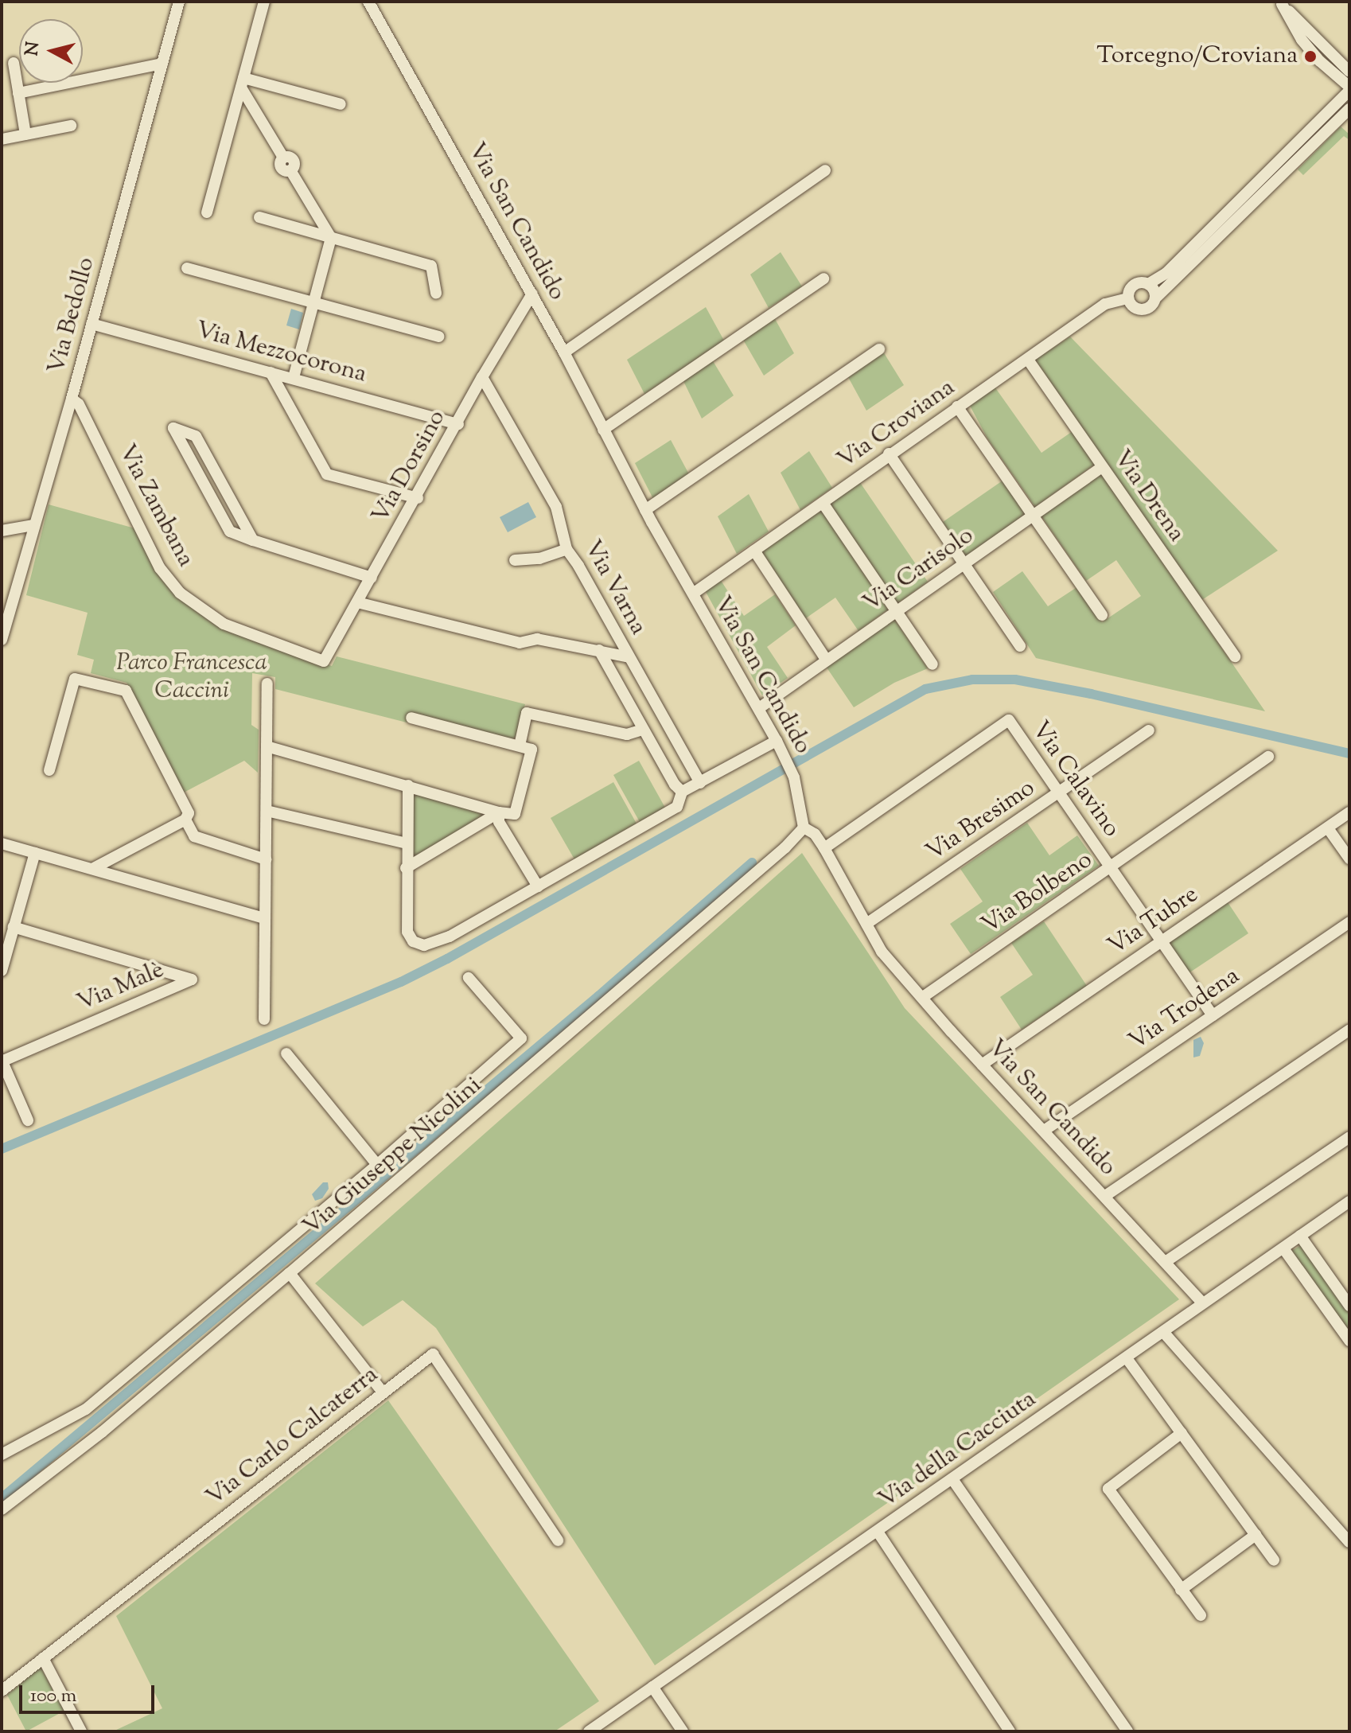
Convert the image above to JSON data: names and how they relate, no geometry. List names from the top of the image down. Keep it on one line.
{"streets":{"street":["Via San Candido","Via Bedollo","Via Mezzocorona","Via Croviana","Via Dorsino","Via Drena","Via Zambana","Via Carisolo","Via Varna","Via Calavino","Via Bresimo","Via Bolbeno","Via Tubre","Via Malè","Via Trodena","Via Giuseppe Nicolini","Via Carlo Calcaterra","Via della Cacciuta"]},"crossings":[["Via San Candido","Via Croviana"],["Via San Candido","Via Dorsino"],["Via San Candido","Via Carisolo"],["Via San Candido","Via Calavino"],["Via San Candido","Via Bresimo"],["Via San Candido","Via Bolbeno"],["Via San Candido","Via Tubre"],["Via San Candido","Via Trodena"],["Via San Candido","Via Giuseppe Nicolini"],["Via San Candido","Via della Cacciuta"],["Via Bedollo","Via Mezzocorona"],["Via Bedollo","Via Zambana"],["Via Mezzocorona","Via Dorsino"],["Via Croviana","Via Drena"],["Via Dorsino","Via Zambana"],["Via Dorsino","Via Varna"],["Via Drena","Via Carisolo"],["Via Calavino","Via Bresimo"],["Via Calavino","Via Bolbeno"],["Via Calavino","Via Tubre"],["Via Calavino","Via Trodena"]],"parks":["Parco Francesca Caccini"],"places":["Torcegno/Croviana"],"scale_bar":"100 m","north":"left"}
